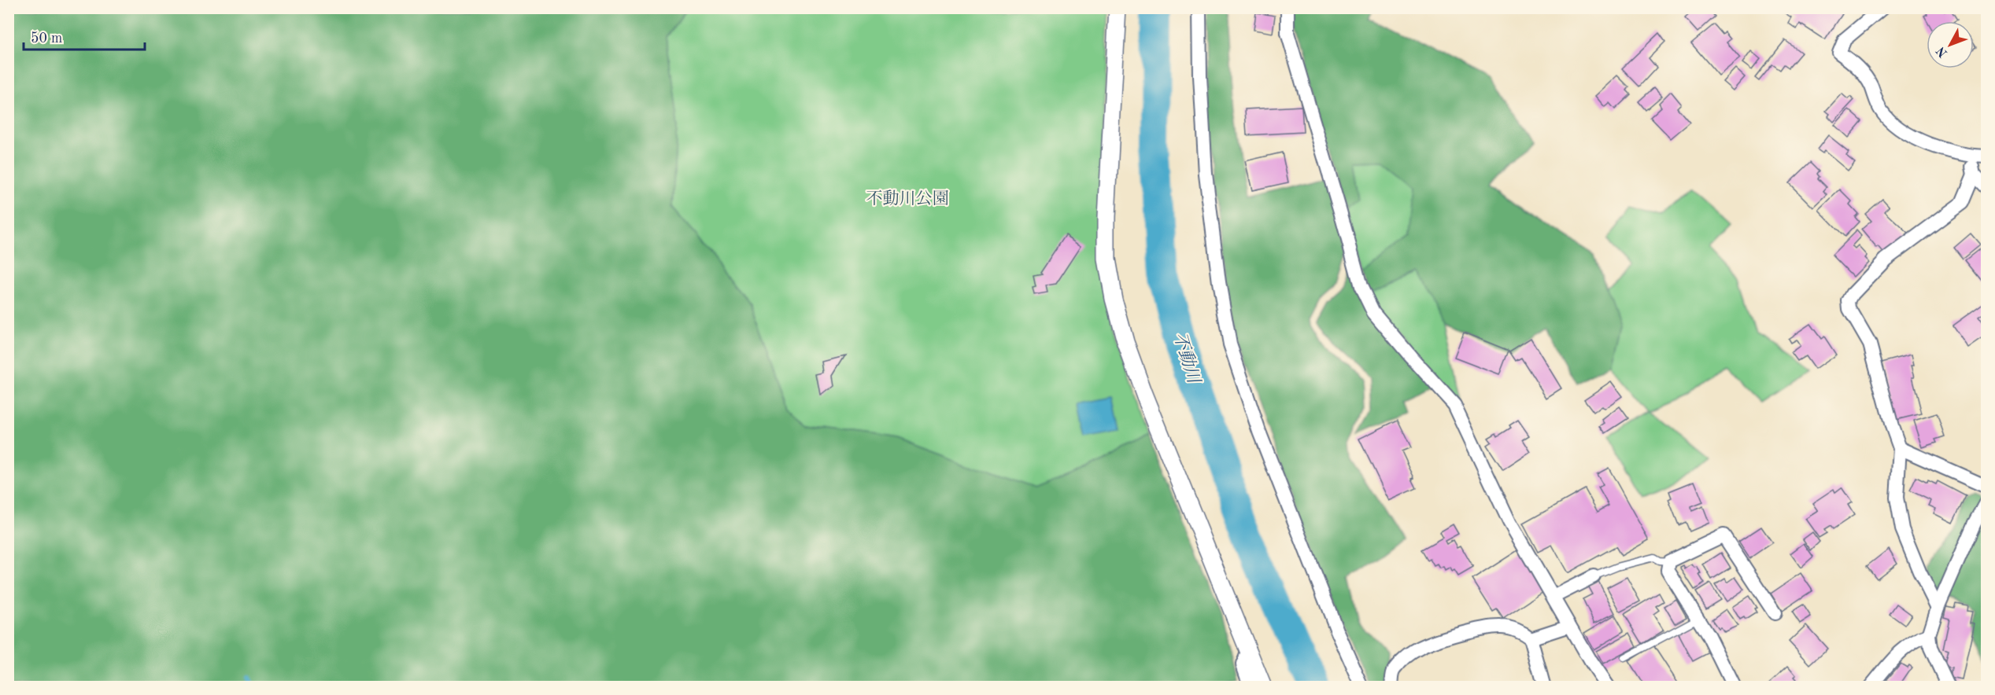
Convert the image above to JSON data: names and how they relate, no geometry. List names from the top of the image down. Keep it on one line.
{"water":["不動川"],"parks":["不動川公園"],"scale_bar":"50 m","north":"bottom left"}
